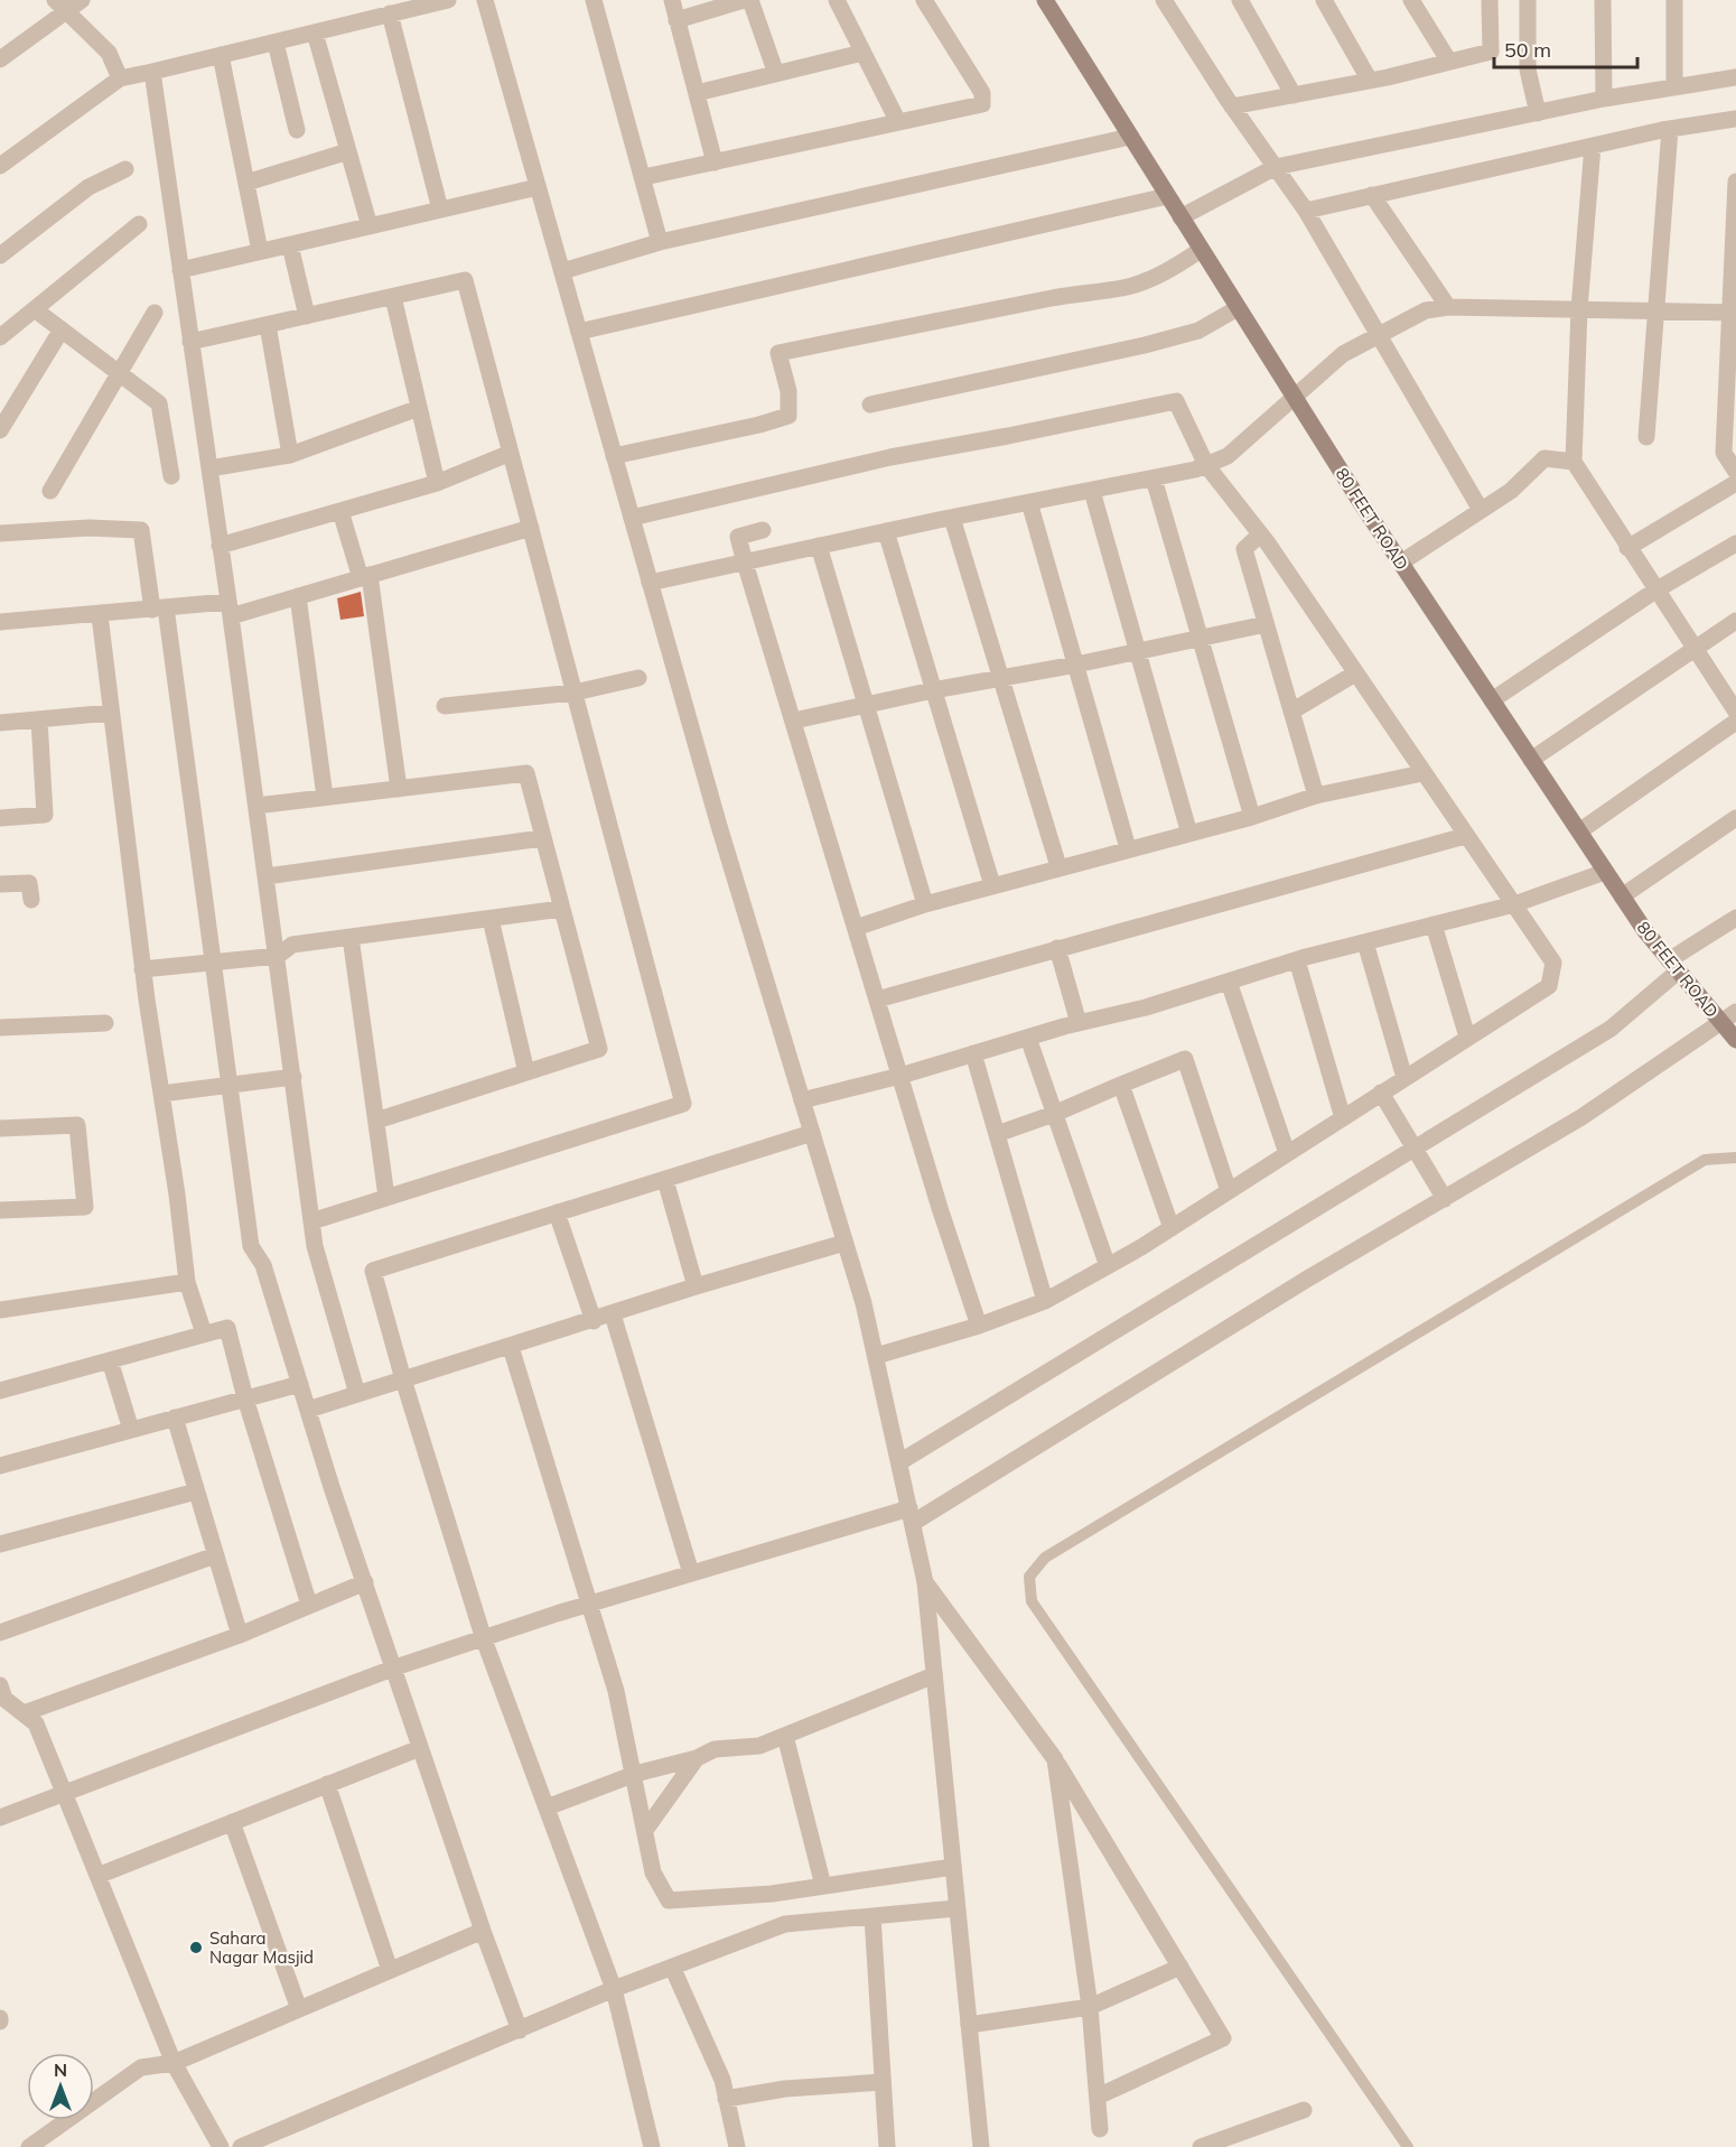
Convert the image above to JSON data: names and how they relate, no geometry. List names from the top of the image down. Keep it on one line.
{"streets":{"main road":["80 FEET ROAD"]},"places":["Sahara Nagar Masjid"],"scale_bar":"50 m","north":"top"}
